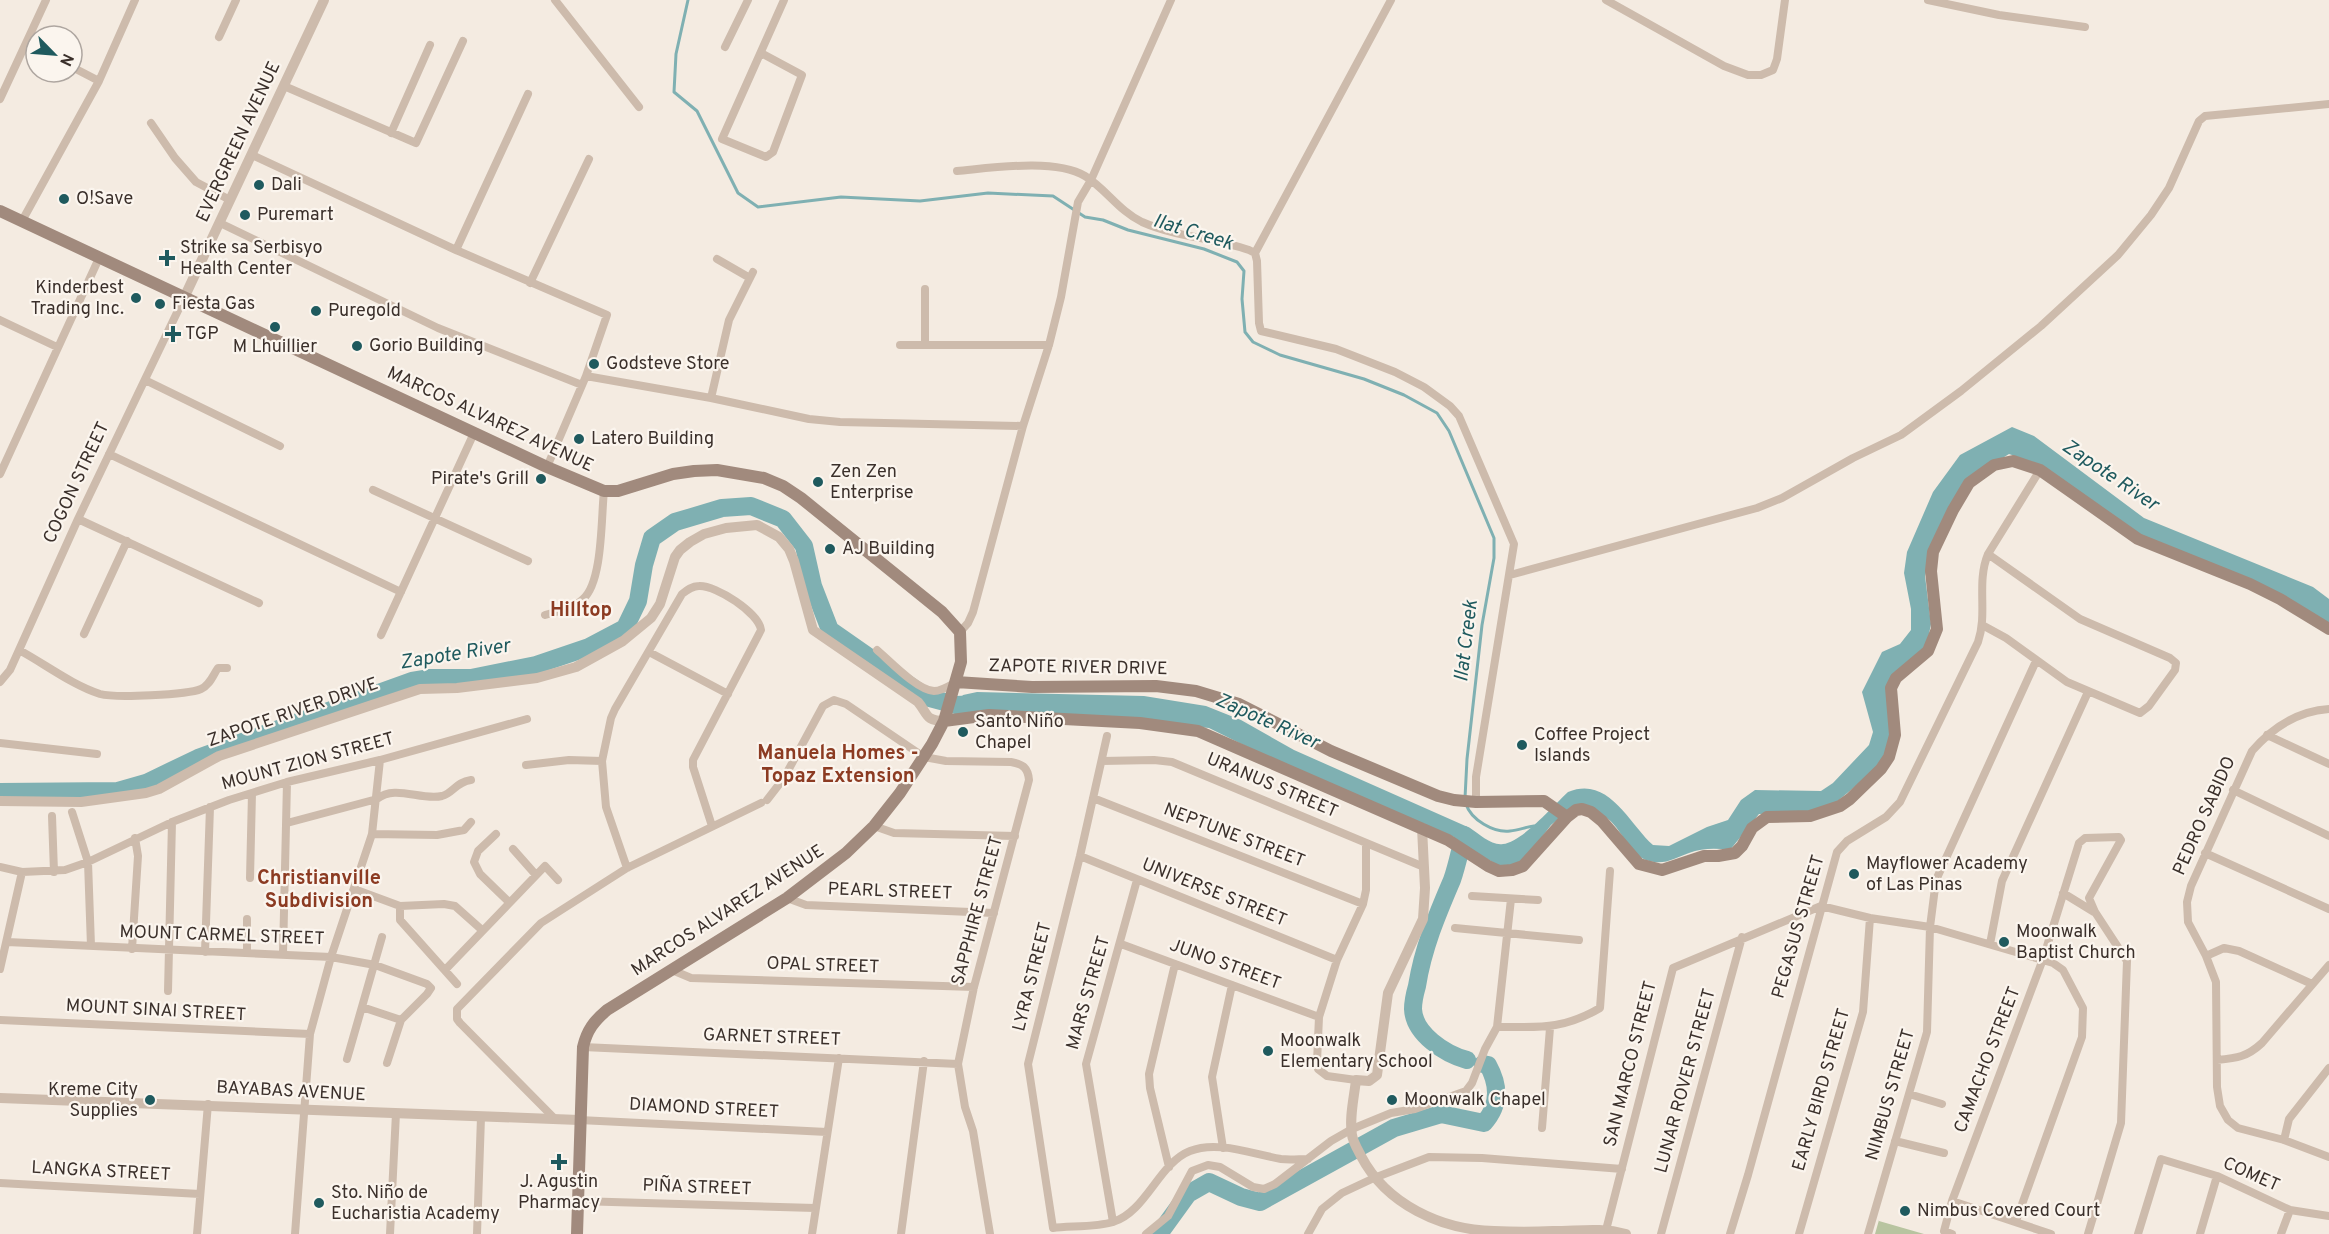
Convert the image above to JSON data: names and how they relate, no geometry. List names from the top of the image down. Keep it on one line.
{"streets":{"main road":["MARCOS ALVAREZ AVENUE","ZAPOTE RIVER DRIVE"],"street":["EVERGREEN AVENUE","COGON STREET","MOUNT ZION STREET","URANUS STREET","PEDRO SABIDO","NEPTUNE STREET","PEARL STREET","UNIVERSE STREET","SAPPHIRE STREET","PEGASUS STREET","MOUNT CARMEL STREET","JUNO STREET","OPAL STREET","LYRA STREET","MARS STREET","MOUNT SINAI STREET","GARNET STREET","CAMACHO STREET","SAN MARCO STREET","LUNAR ROVER STREET","EARLY BIRD STREET","BAYABAS AVENUE","NIMBUS STREET","DIAMOND STREET","LANGKA STREET","COMET","PIÑA STREET"]},"crossings":[["EVERGREEN AVENUE","MARCOS ALVAREZ AVENUE"],["EVERGREEN AVENUE","COGON STREET"],["MARCOS ALVAREZ AVENUE","COGON STREET"],["MARCOS ALVAREZ AVENUE","ZAPOTE RIVER DRIVE"],["MARCOS ALVAREZ AVENUE","PEARL STREET"],["MARCOS ALVAREZ AVENUE","SAPPHIRE STREET"],["MARCOS ALVAREZ AVENUE","OPAL STREET"],["MARCOS ALVAREZ AVENUE","GARNET STREET"],["MARCOS ALVAREZ AVENUE","BAYABAS AVENUE"],["MARCOS ALVAREZ AVENUE","DIAMOND STREET"],["MARCOS ALVAREZ AVENUE","PIÑA STREET"],["URANUS STREET","LYRA STREET"],["NEPTUNE STREET","LYRA STREET"],["PEARL STREET","SAPPHIRE STREET"],["UNIVERSE STREET","LYRA STREET"],["UNIVERSE STREET","MARS STREET"],["SAPPHIRE STREET","OPAL STREET"],["SAPPHIRE STREET","GARNET STREET"],["PEGASUS STREET","SAN MARCO STREET"],["JUNO STREET","MARS STREET"],["LYRA STREET","MARS STREET"],["SAN MARCO STREET","LUNAR ROVER STREET"],["BAYABAS AVENUE","DIAMOND STREET"]],"districts":["Hilltop","Manuela Homes - Topaz Extension","Christianville Subdivision"],"water":["Ilat Creek","Zapote River"],"places":{"other":["Dali","O!Save","Puremart","Kinderbest Trading Inc.","Fiesta Gas","Puregold","M Lhuillier","Gorio Building","Godsteve Store","Latero Building","Pirate's Grill","Zen Zen Enterprise","AJ Building","Santo Niño Chapel","Coffee Project Islands","Mayflower Academy of Las Pinas","Moonwalk Baptist Church","Moonwalk Elementary School","Kreme City Supplies","Moonwalk Chapel","Sto. Niño de Eucharistia Academy","Nimbus Covered Court"],"health":["Strike sa Serbisyo Health Center","TGP","J. Agustin Pharmacy"]},"north":"bottom right"}
